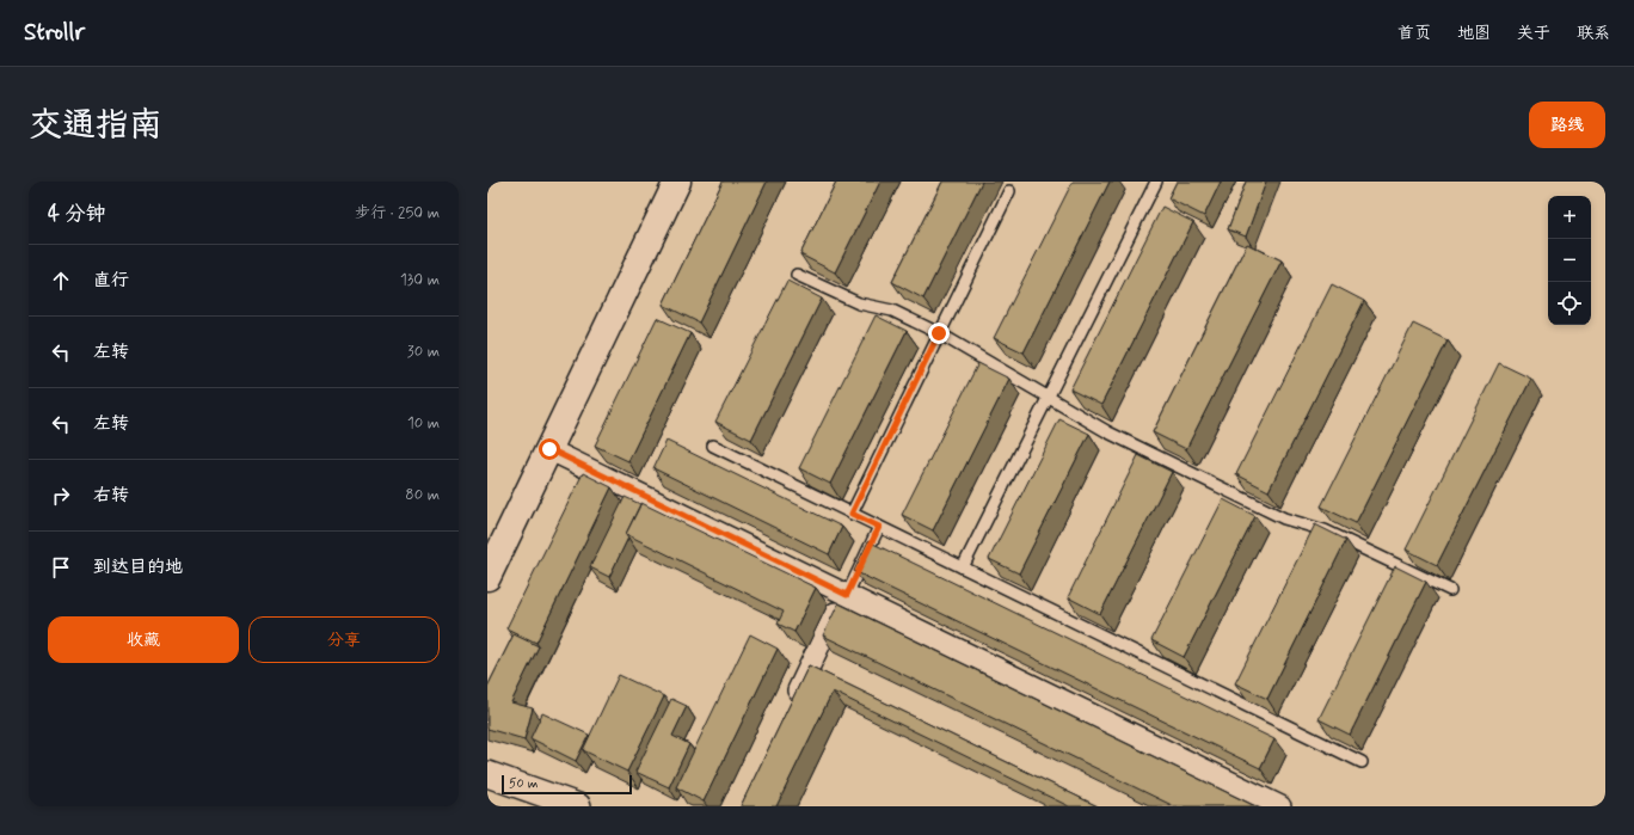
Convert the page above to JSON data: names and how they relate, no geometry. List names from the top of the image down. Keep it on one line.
{"scale_bar":"50 m","page":{"header":"Strollr","nav":["首页","地图","关于","联系"],"title":"交通指南","buttons":["路线",["收藏","分享"]],"heading":["4 分钟","步行 · 250 m"],"map_buttons":["+","−"],"list":[["直行","130 m"],["左转","30 m"],["左转","10 m"],["右转","80 m"],"到达目的地"],"scale":"50 m"}}
